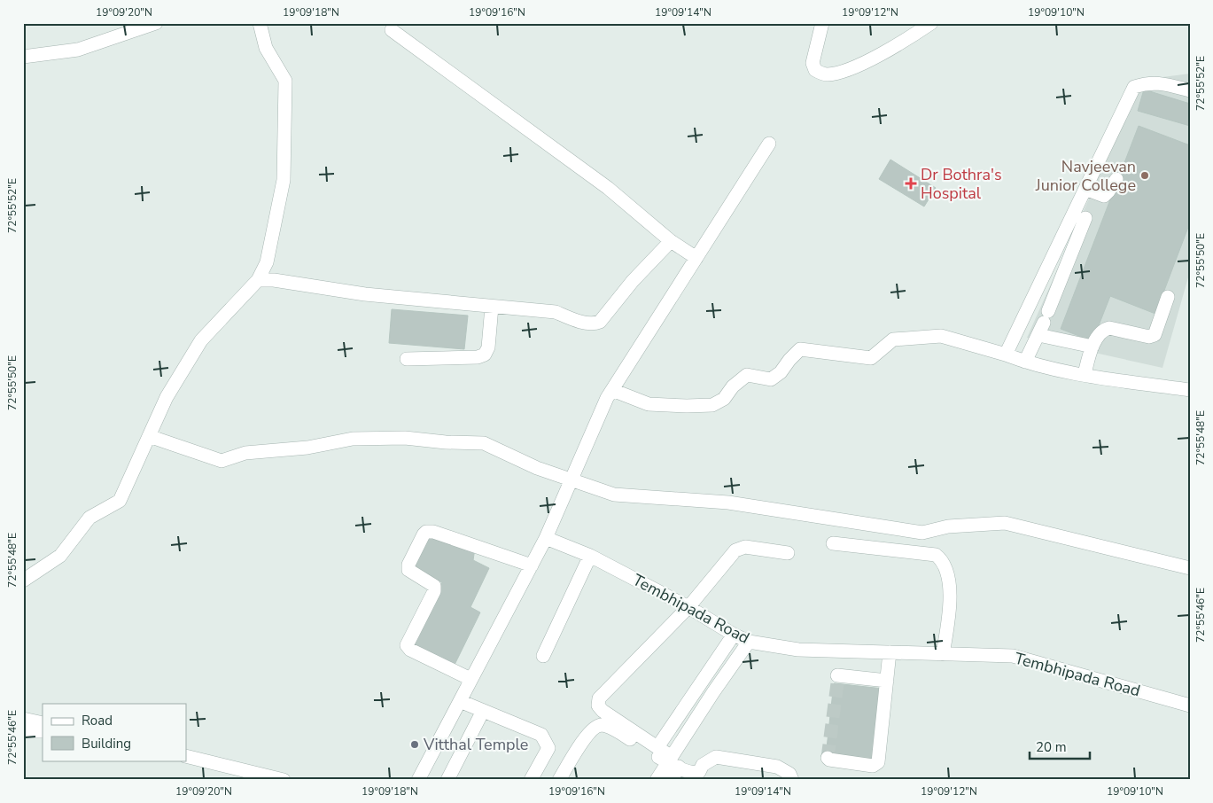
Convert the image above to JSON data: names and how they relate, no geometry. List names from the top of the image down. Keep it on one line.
{"streets":{"street":["Tembhipada Road"]},"places":{"other":["Navjeevan Junior College","Vitthal Temple"],"health":["Dr Bothra's Hospital"]},"legend":["Road","Building"],"scale_bar":"20 m","coordinates":["19°09'20\"N","19°09'18\"N","19°09'16\"N","19°09'14\"N","19°09'12\"N","19°09'10\"N","72°55'52\"E","72°55'50\"E","72°55'48\"E","72°55'46\"E"]}
